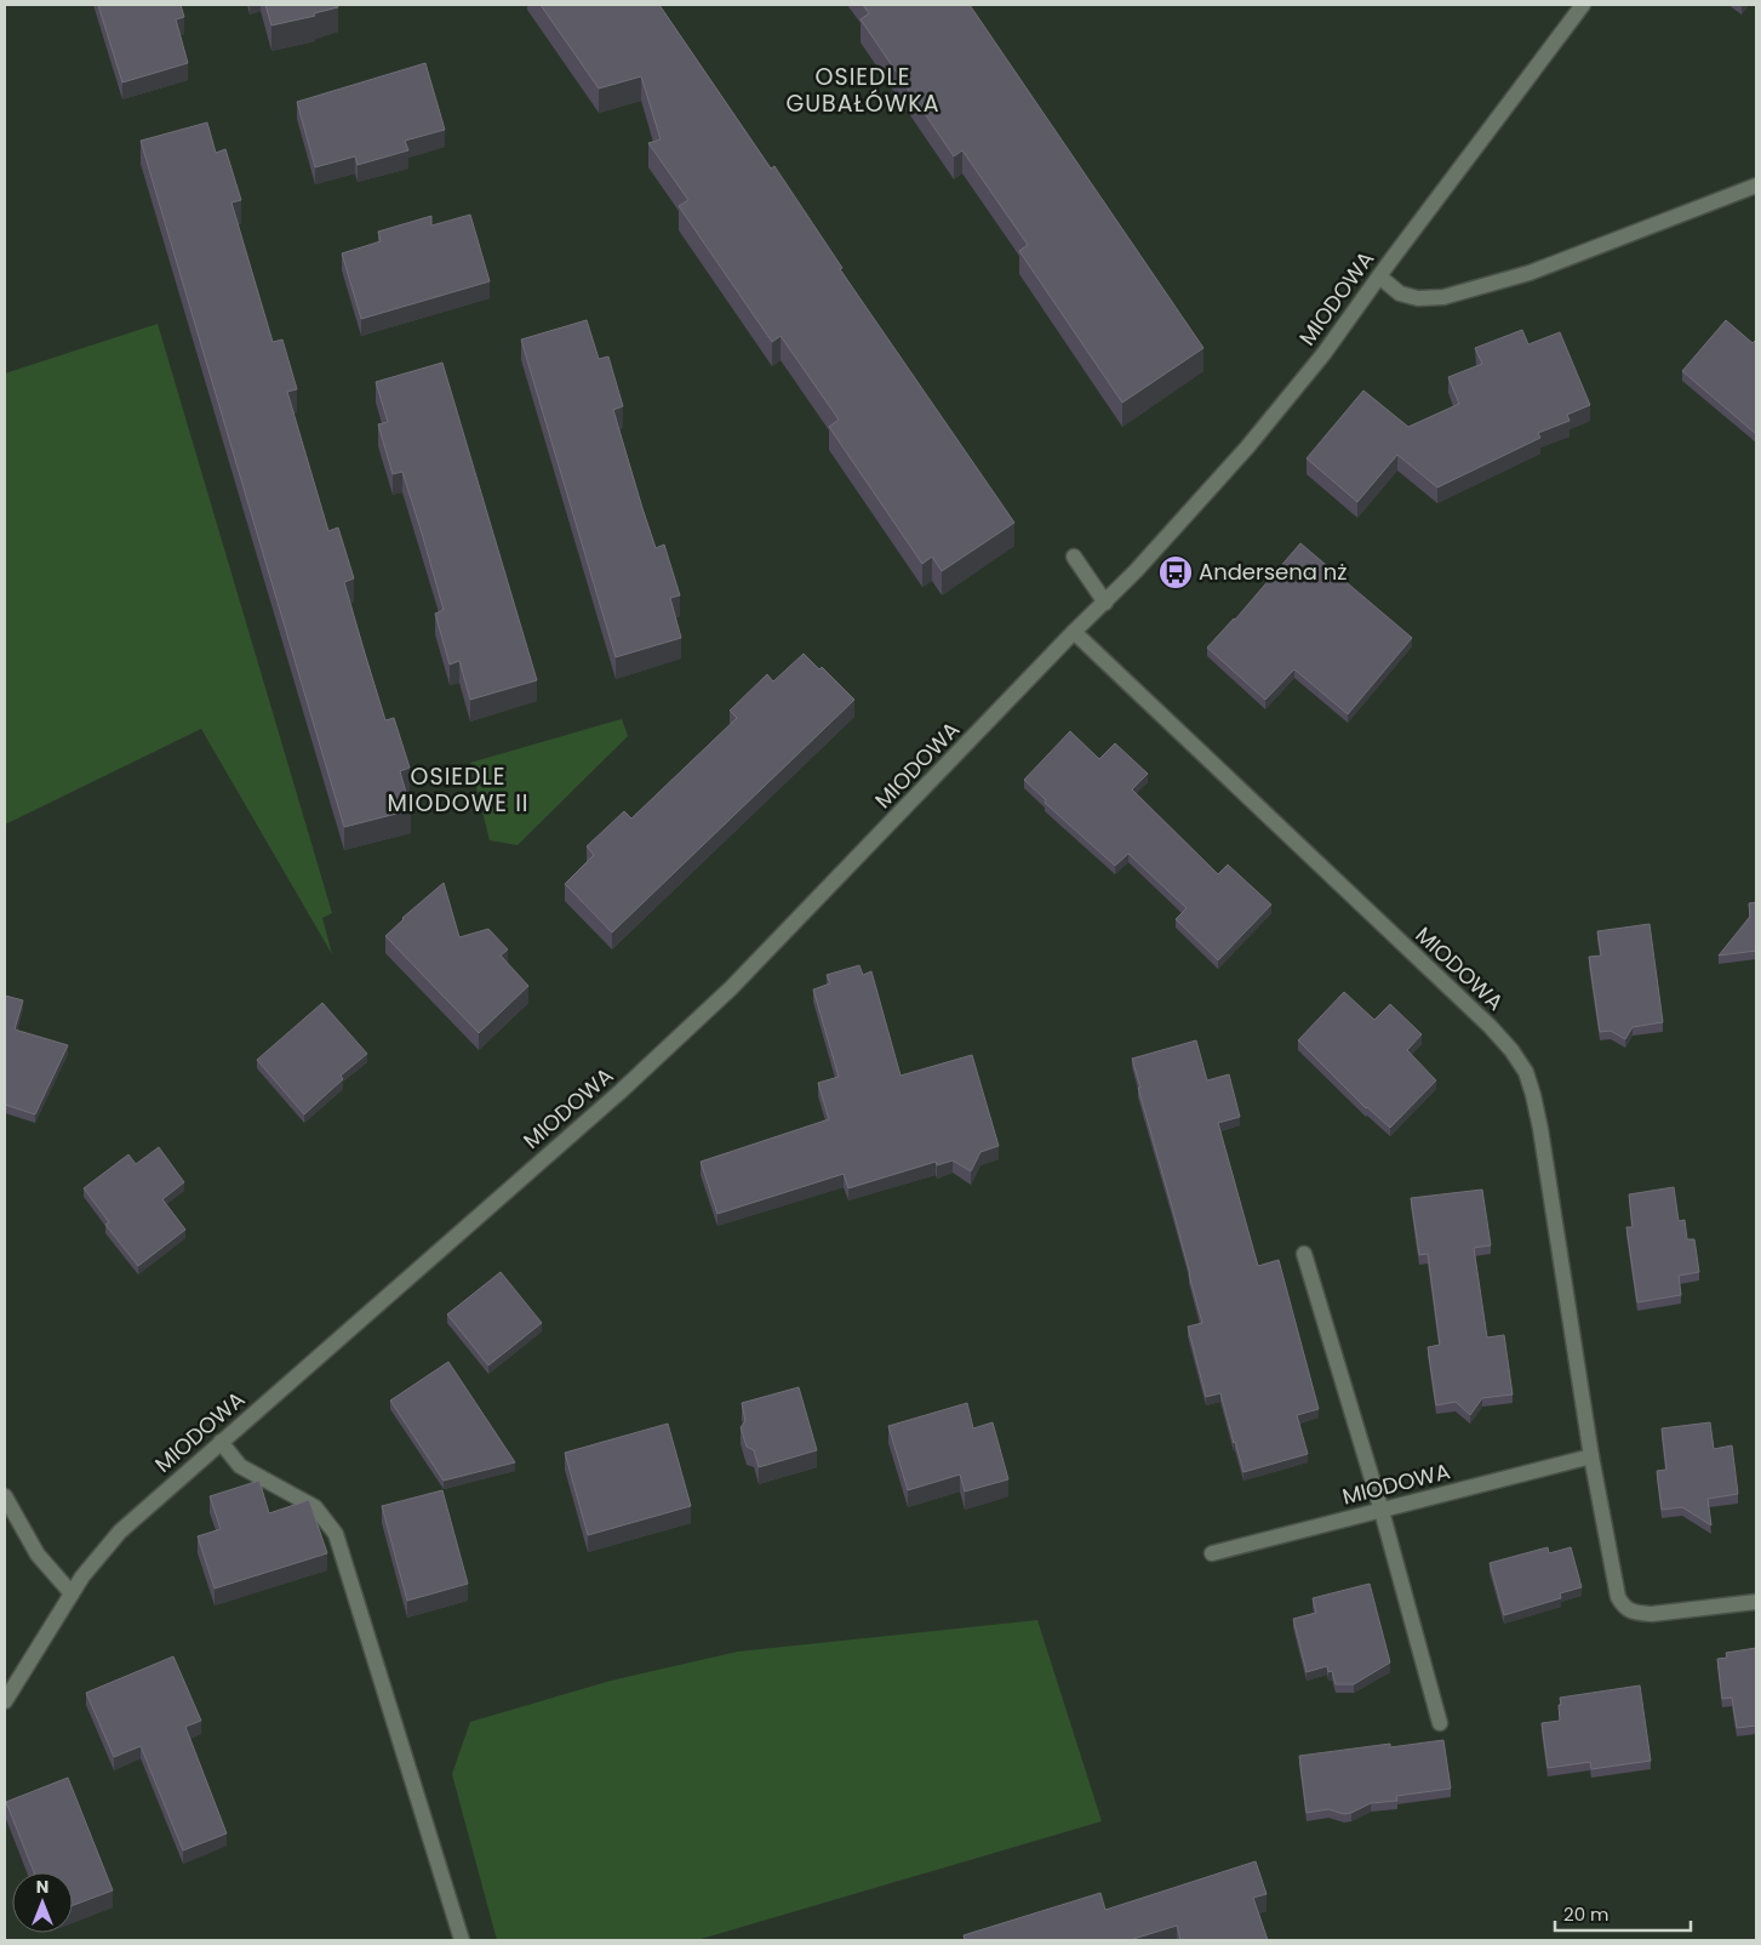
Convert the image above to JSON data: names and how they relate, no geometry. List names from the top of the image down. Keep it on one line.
{"streets":{"street":["MIODOWA"]},"districts":["OSIEDLE GUBAŁÓWKA","OSIEDLE MIODOWE II"],"places":{"bus stop":["Andersena nż"]},"scale_bar":"20 m","north":"top"}
